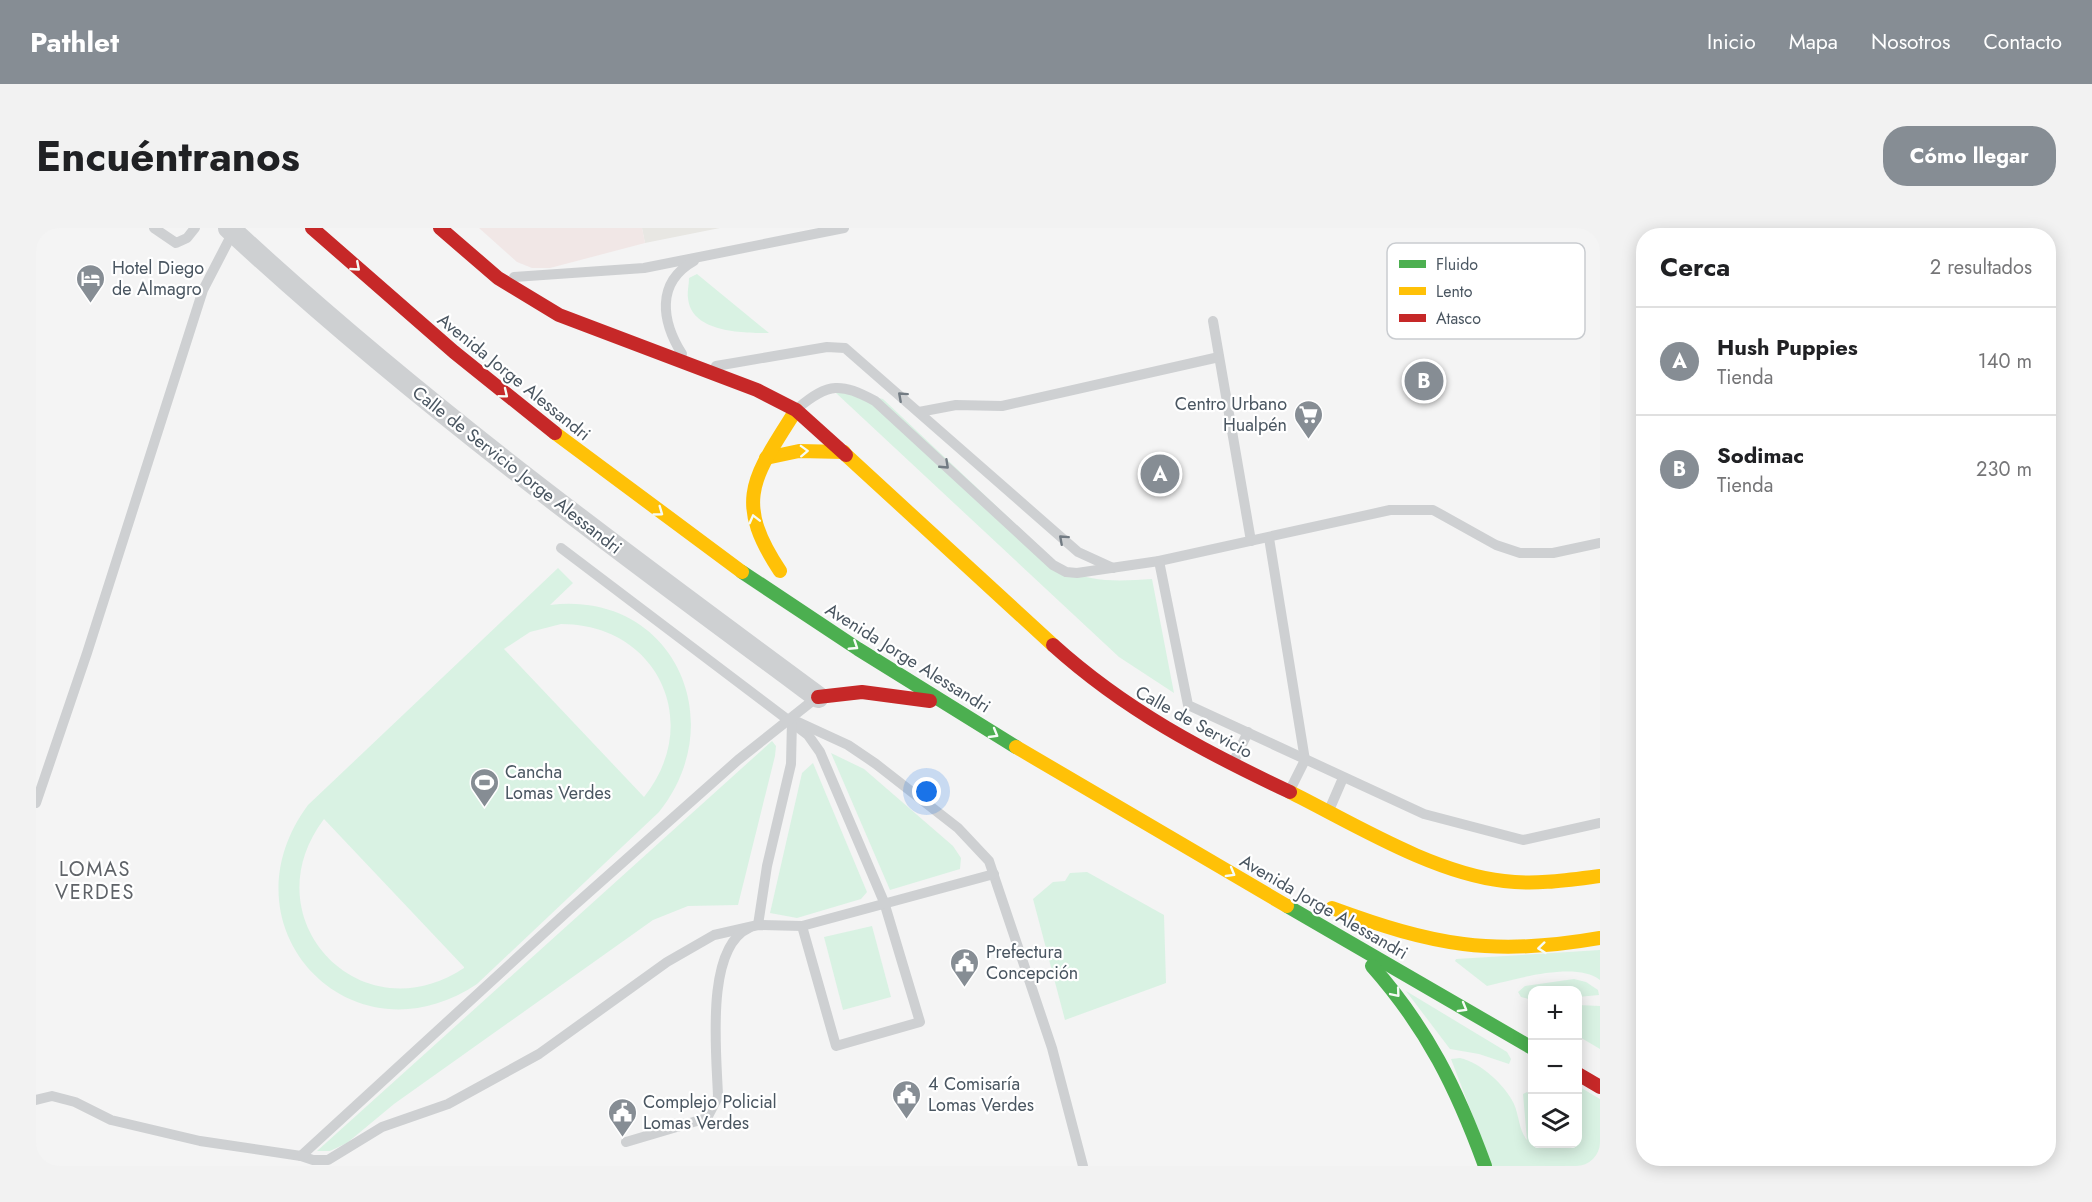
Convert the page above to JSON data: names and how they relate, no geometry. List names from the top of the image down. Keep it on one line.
{"streets":{"main road":["Avenida Jorge Alessandri","Calle de Servicio"],"street":["Calle de Servicio Jorge Alessandri"]},"districts":["LOMAS VERDES"],"places":{"hotel":["Hotel Diego de Almagro"],"supermarket":["Centro Urbano Hualpén"],"sports":["Cancha Lomas Verdes"],"public building":["Prefectura Concepción","4 Comisaría Lomas Verdes","Complejo Policial Lomas Verdes"]},"legend":["Fluido","Lento","Atasco"],"page":{"header":"Pathlet","nav":["Inicio","Mapa","Nosotros","Contacto"],"title":"Encuéntranos","buttons":"Cómo llegar","heading":["Cerca","2 resultados"],"list":[{"mark":"A","name":"Hush Puppies","note":"Tienda","value":"140 m"},{"mark":"B","name":"Sodimac","note":"Tienda","value":"230 m"}],"pins":["B","A"],"map_buttons":["+","−"]}}
